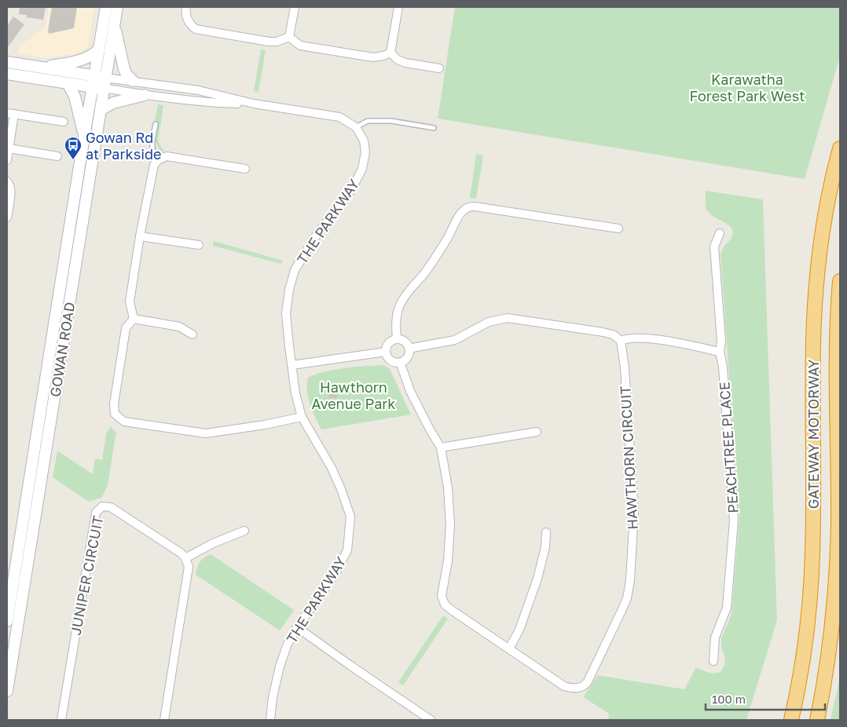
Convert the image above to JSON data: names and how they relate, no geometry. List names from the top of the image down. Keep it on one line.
{"streets":{"highway":["GATEWAY MOTORWAY"],"main road":["GOWAN ROAD"],"street":["THE PARKWAY","PEACHTREE PLACE","HAWTHORN CIRCUIT","JUNIPER CIRCUIT"]},"parks":["Karawatha Forest Park West","Hawthorn Avenue Park"],"places":{"bus stop":["Gowan Rd at Parkside"]},"scale_bar":"100 m"}
